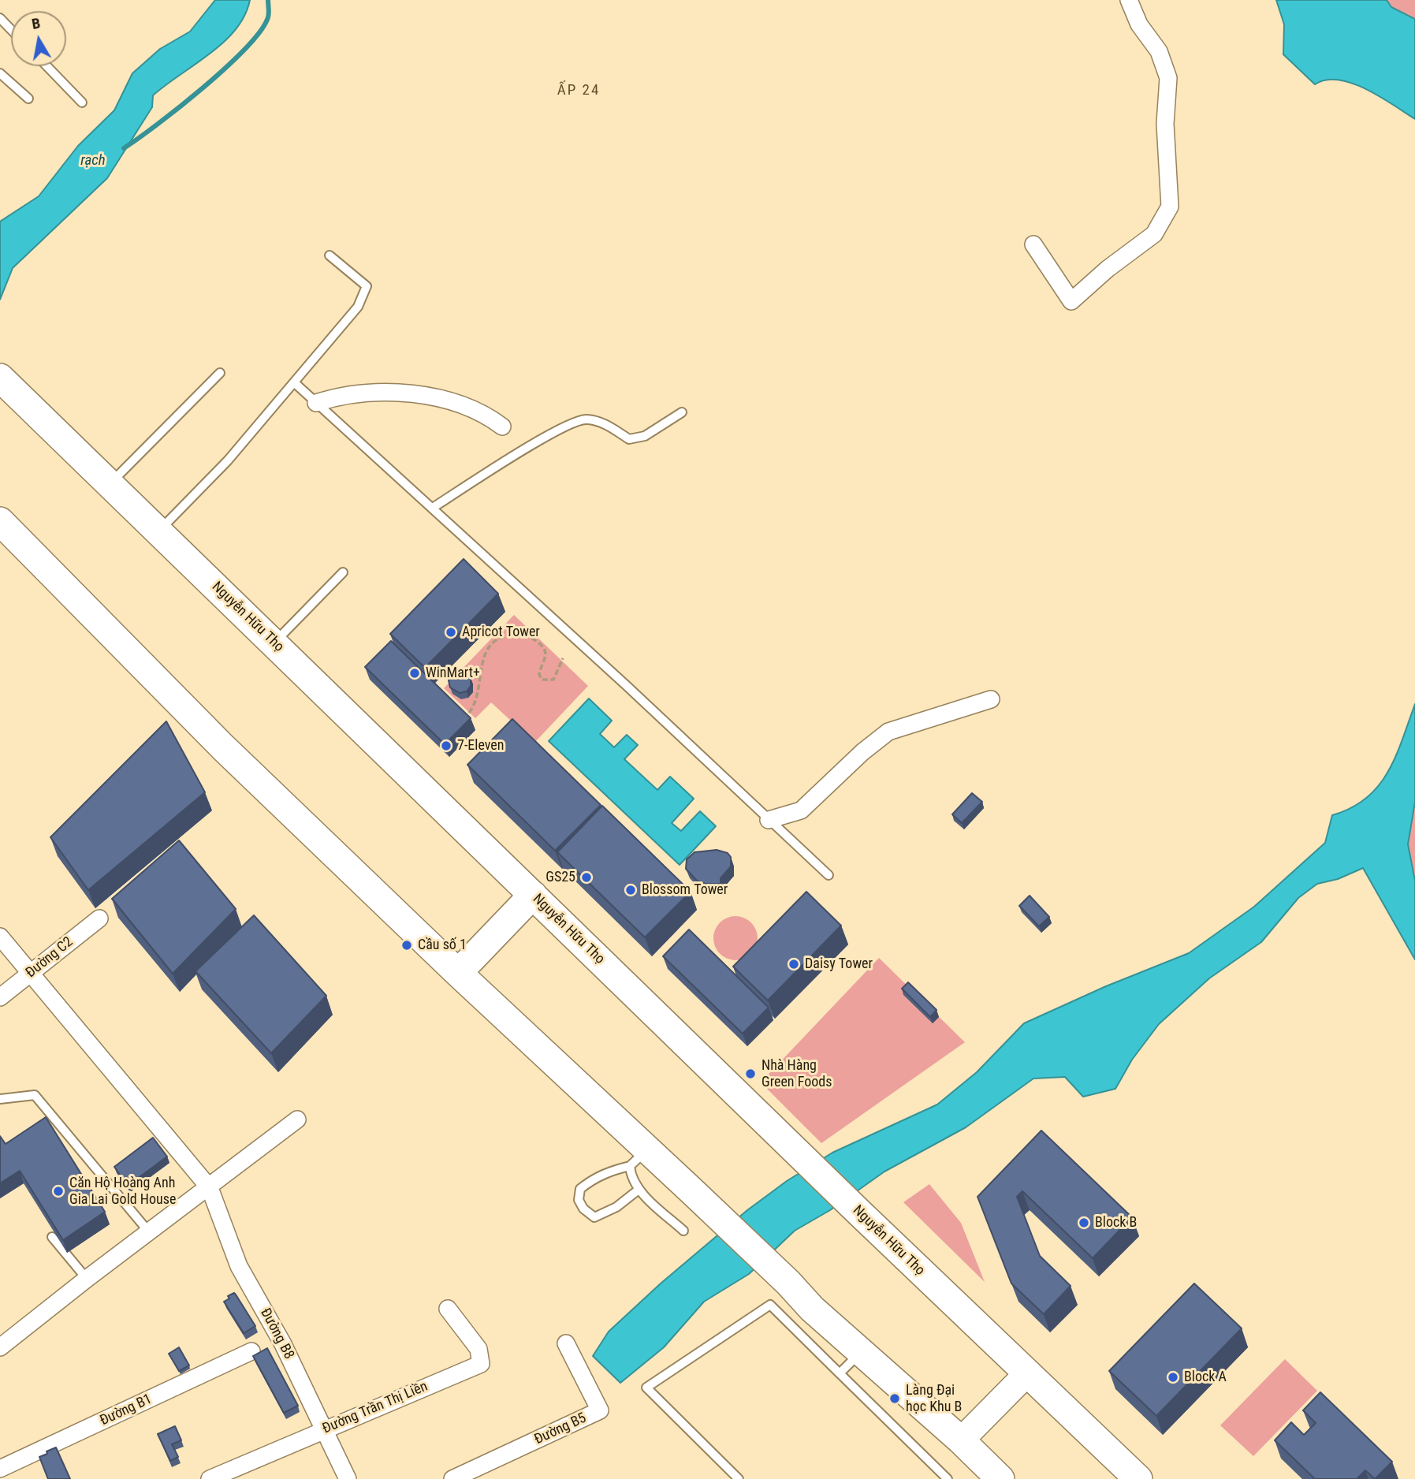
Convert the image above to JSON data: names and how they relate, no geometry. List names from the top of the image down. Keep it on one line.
{"streets":{"main road":["Nguyễn Hữu Thọ"],"street":["Đường C2","Đường B8","Đường Trần Thị Liền","Đường B1","Đường B5"]},"crossings":[["Đường C2","Đường B8"],["Đường B8","Đường Trần Thị Liền"]],"districts":["ẤP 24"],"water":["rạch"],"places":["Apricot Tower","WinMart+","7-Eleven","GS25","Blossom Tower","Cầu số 1","Daisy Tower","Nhà Hàng Green Foods","Căn Hộ Hoàng Anh Gia Lai Gold House","Block B","Block A","Làng Đại học Khu B"],"north":"top"}
